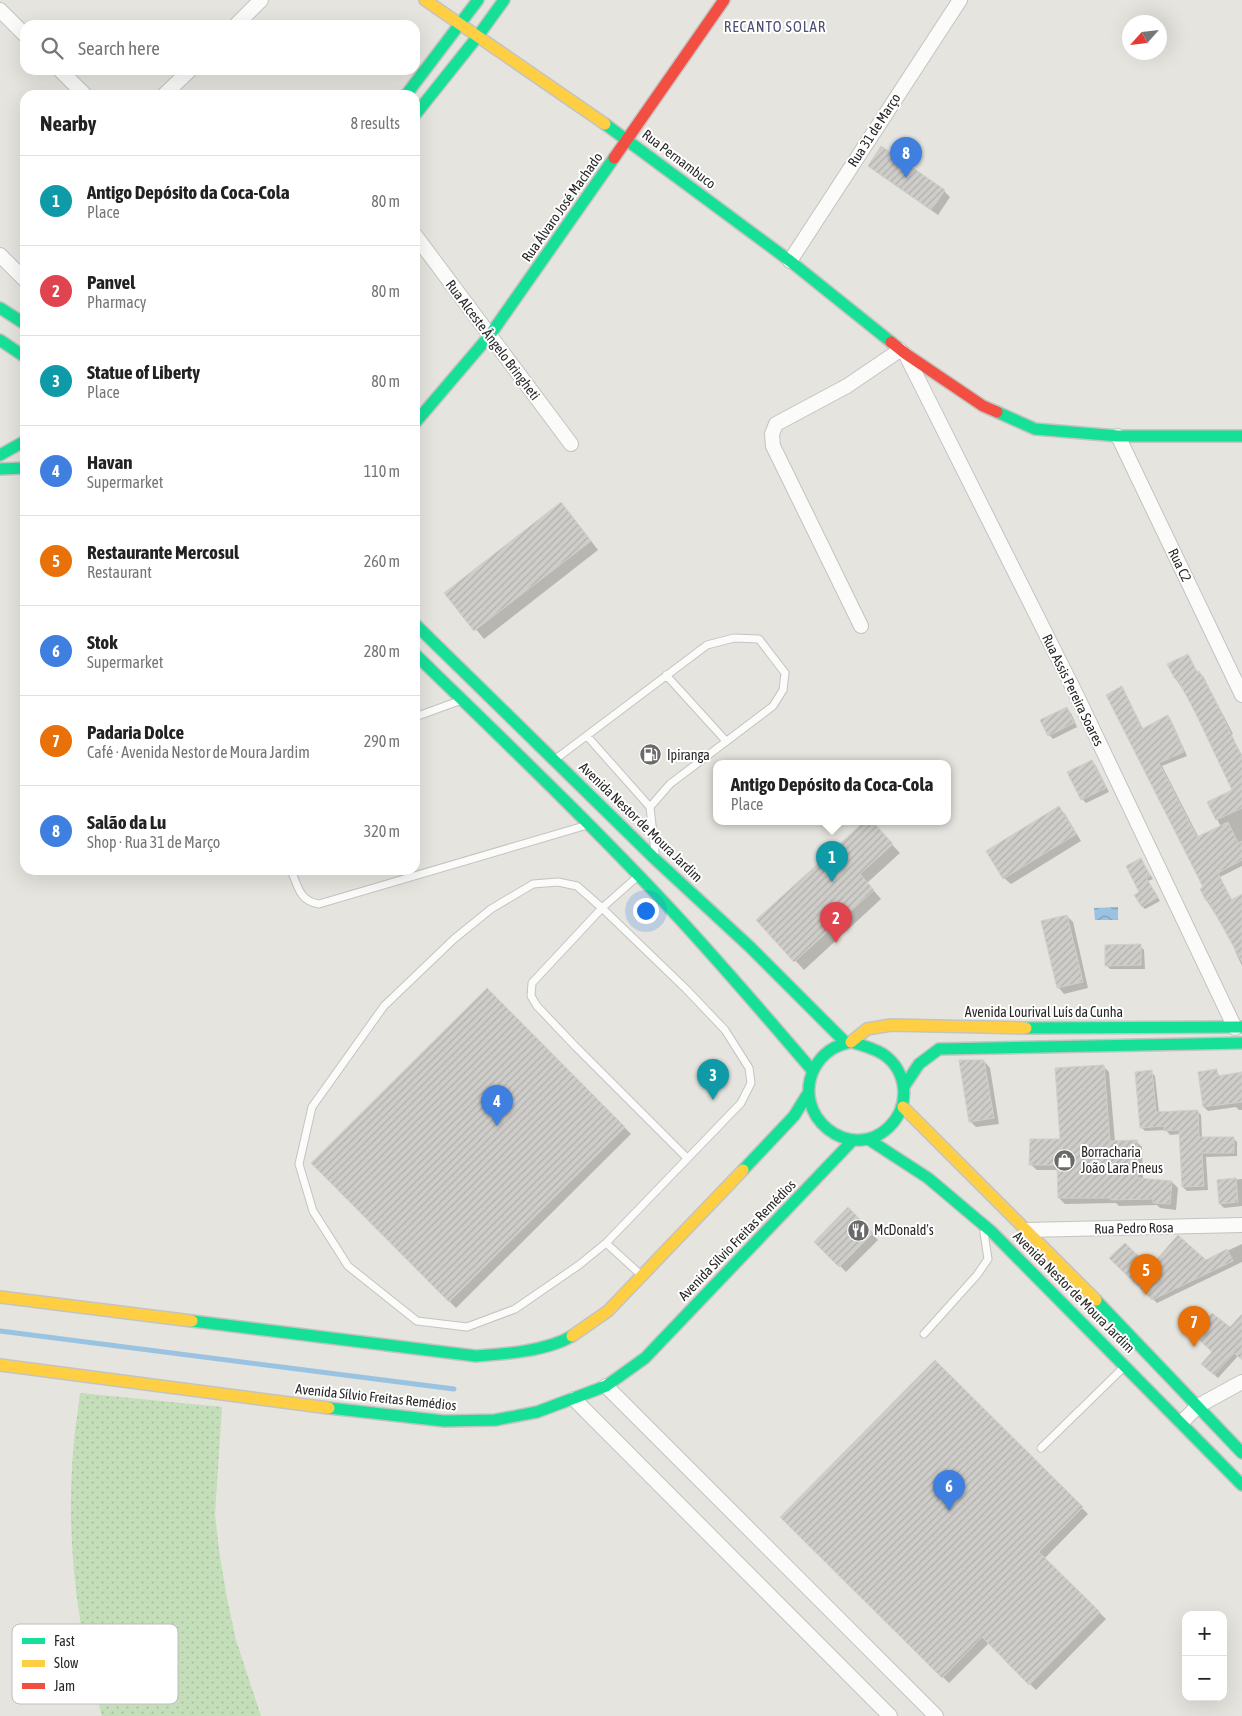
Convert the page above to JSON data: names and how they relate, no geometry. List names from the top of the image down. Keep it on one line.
{"streets":{"street":["Rua 31 de Março","Rua Pernambuco","Rua Álvaro José Machado","Rua Alceste Ângelo Bringheti","Rua C2","Rua Assis Pereira Soares","Avenida Nestor de Moura Jardim","Avenida Lourival Luís da Cunha","Rua Pedro Rosa","Avenida Sílvio Freitas Remédios"]},"crossings":[["Rua 31 de Março","Rua Pernambuco"],["Rua Pernambuco","Rua Álvaro José Machado"],["Rua Pernambuco","Rua C2"],["Rua Pernambuco","Rua Assis Pereira Soares"],["Rua Álvaro José Machado","Rua Alceste Ângelo Bringheti"],["Rua Assis Pereira Soares","Avenida Lourival Luís da Cunha"],["Avenida Nestor de Moura Jardim","Avenida Lourival Luís da Cunha"],["Avenida Nestor de Moura Jardim","Rua Pedro Rosa"],["Avenida Nestor de Moura Jardim","Avenida Sílvio Freitas Remédios"],["Avenida Lourival Luís da Cunha","Avenida Sílvio Freitas Remédios"]],"districts":["RECANTO SOLAR"],"places":{"fuel station":["Ipiranga"],"shop":["Borracharia João Lara Pneus"],"restaurant":["McDonald's"]},"legend":["Fast","Slow","Jam"],"north":"bottom left","page":{"search":"Search here","heading":["Nearby","8 results"],"pins":["8","1","2","3","4","5","7","6"],"list":[{"mark":"1","name":"Antigo Depósito da Coca-Cola","note":"Place","value":"80 m"},{"mark":"2","name":"Panvel","note":"Pharmacy","value":"80 m"},{"mark":"3","name":"Statue of Liberty","note":"Place","value":"80 m"},{"mark":"4","name":"Havan","note":"Supermarket","value":"110 m"},{"mark":"5","name":"Restaurante Mercosul","note":"Restaurant","value":"260 m"},{"mark":"6","name":"Stok","note":"Supermarket","value":"280 m"},{"mark":"7","name":"Padaria Dolce","note":"Café · Avenida Nestor de Moura Jardim","value":"290 m"},{"mark":"8","name":"Salão da Lu","note":"Shop · Rua 31 de Março","value":"320 m"}],"popup":["Antigo Depósito da Coca-Cola","Place"],"map_buttons":["+","−"]}}
